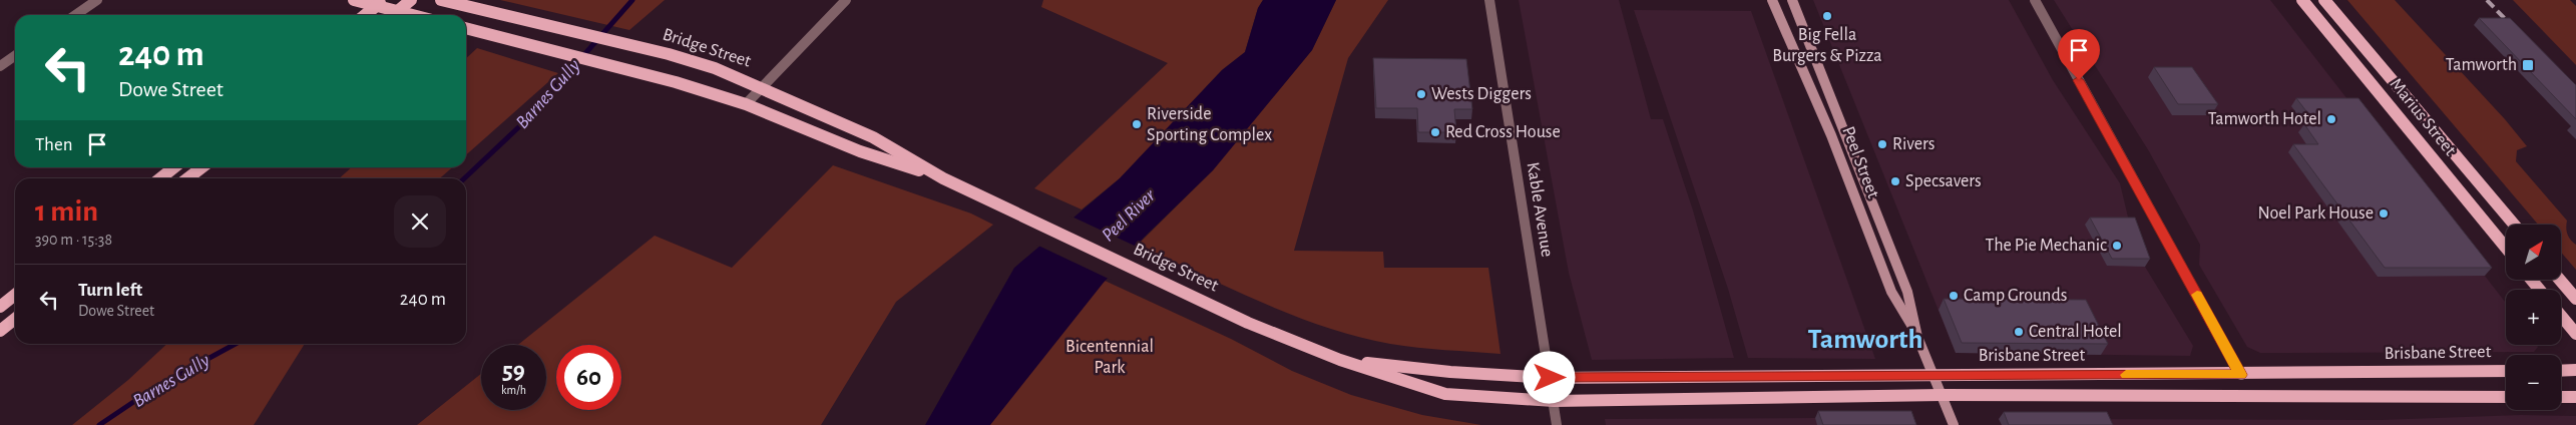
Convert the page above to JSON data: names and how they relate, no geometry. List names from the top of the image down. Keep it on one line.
{"streets":{"main road":["Bridge Street","Marius Street","Peel Street","Brisbane Street"],"street":["Kable Avenue"]},"crossings":[["Bridge Street","Kable Avenue"],["Bridge Street","Brisbane Street"],["Peel Street","Brisbane Street"],["Kable Avenue","Brisbane Street"]],"districts":["Tamworth"],"water":["Barnes Gully","Peel River"],"parks":["Bicentennial Park"],"places":{"other":["Big Fella Burgers & Pizza","Wests Diggers","Tamworth Hotel","Riverside Sporting Complex","Red Cross House","Rivers","Specsavers","Noel Park House","The Pie Mechanic","Camp Grounds","Central Hotel"],"transit":["Tamworth"]},"north":"top right","page":{"turn":["240 m","Dowe Street"],"then":"Then","heading":["1 min","390 m · 15:38"],"map_buttons":["+","−"],"list":[{"name":"Turn left","note":"Dowe Street","value":"240 m"}],"speed":"59 km/h","limit":"60"}}
